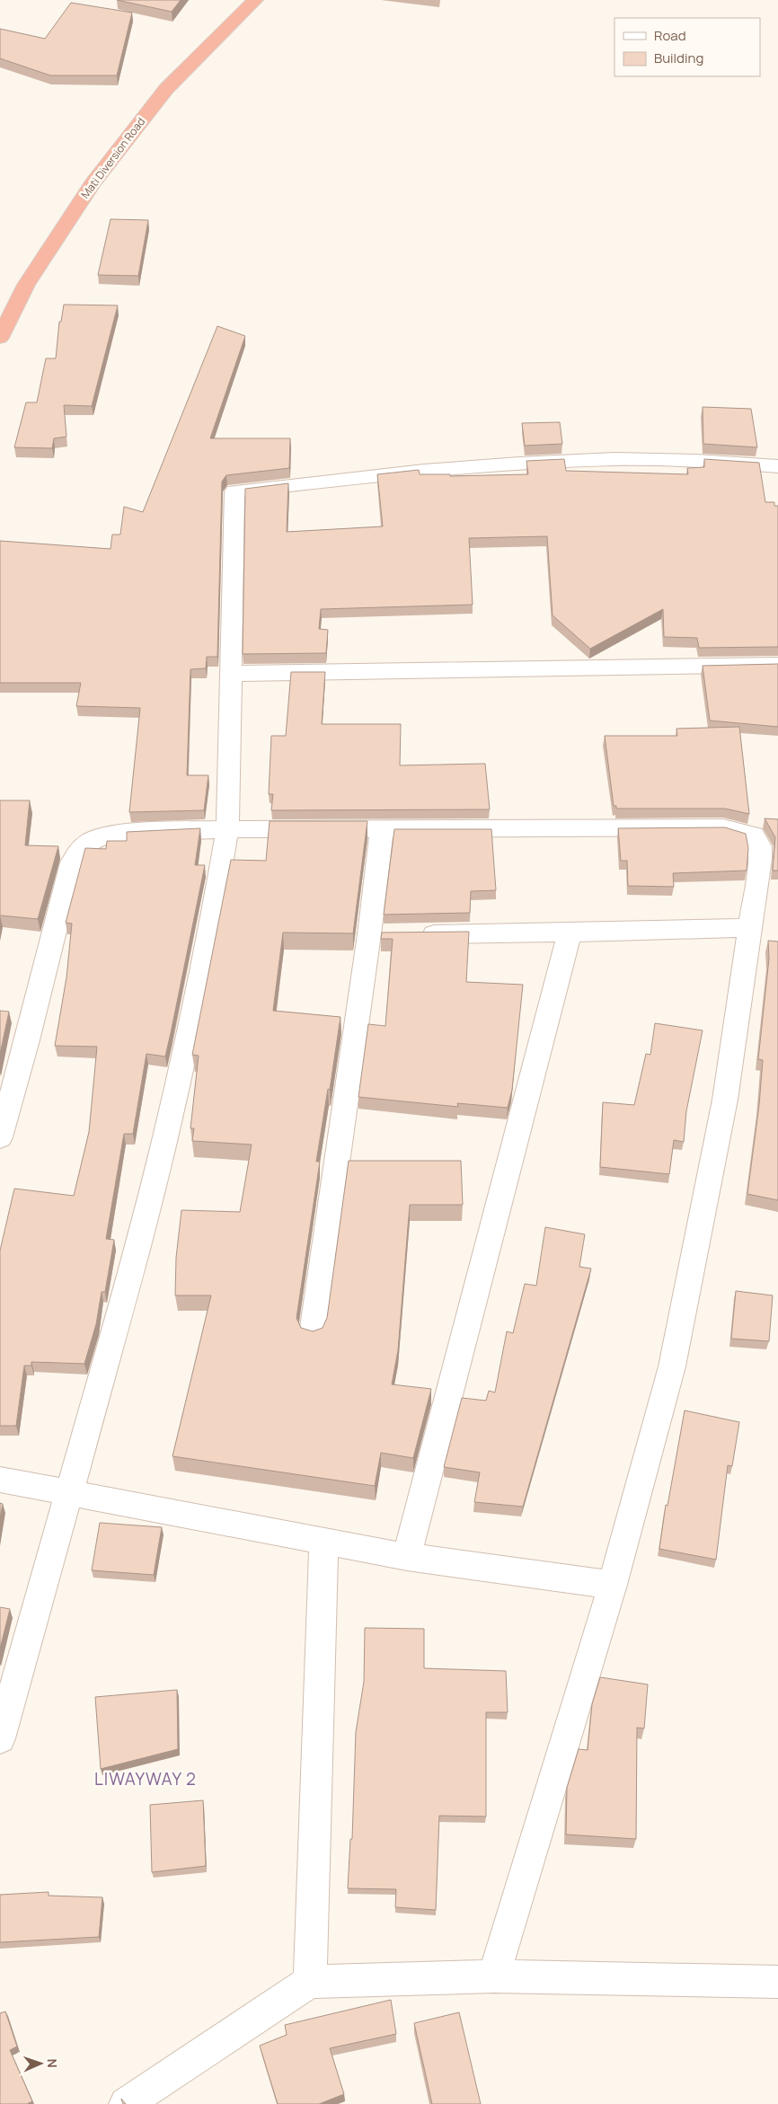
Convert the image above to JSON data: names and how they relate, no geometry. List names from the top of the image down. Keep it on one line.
{"streets":{"highway":["Mati Diversion Road"]},"districts":["LIWAYWAY 2"],"legend":["Road","Building"],"north":"right"}
